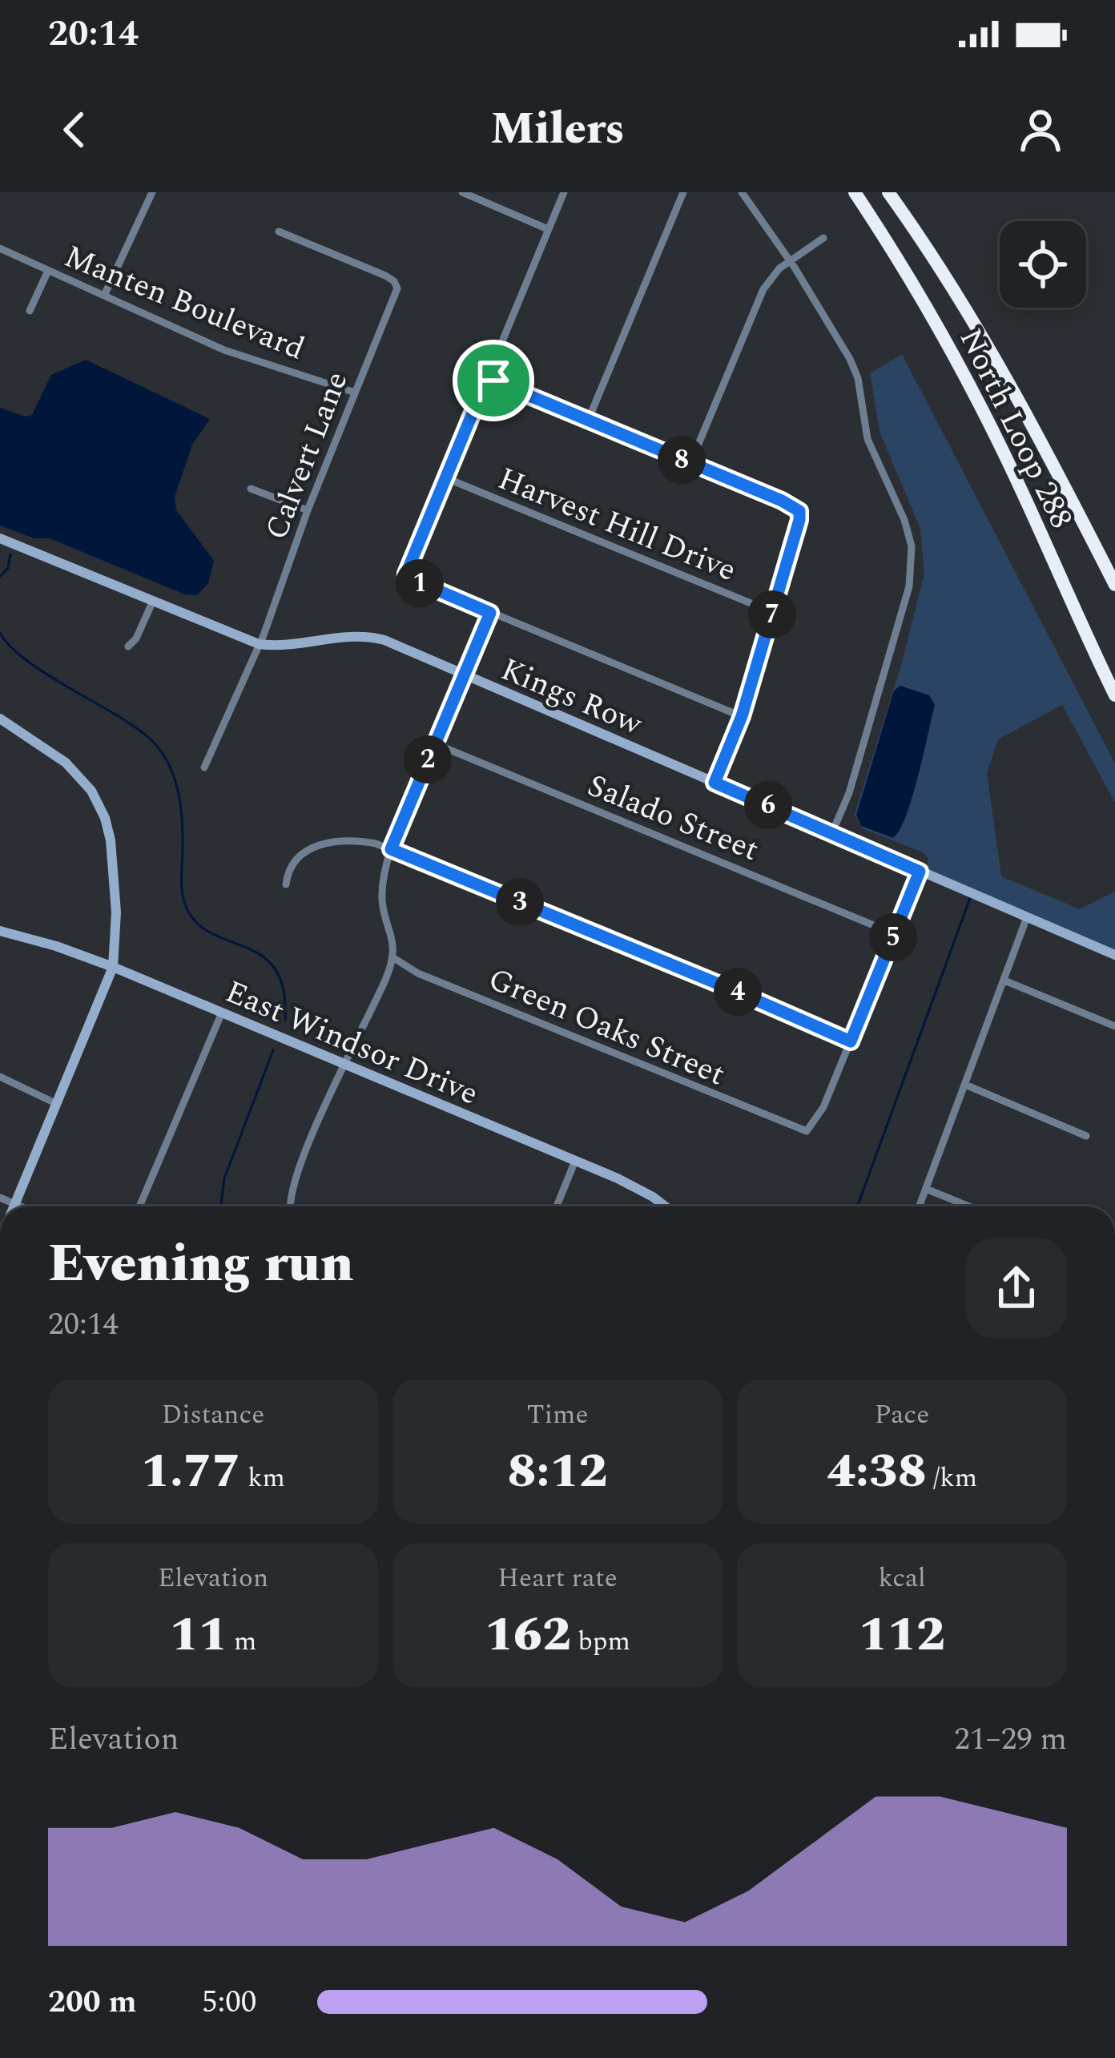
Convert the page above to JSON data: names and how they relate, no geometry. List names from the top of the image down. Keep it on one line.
{"streets":{"highway":["North Loop 288"],"street":["Manten Boulevard","Calvert Lane","Harvest Hill Drive","Kings Row","Salado Street","Green Oaks Street","East Windsor Drive"]},"crossings":[["Manten Boulevard","Calvert Lane"],["Calvert Lane","Kings Row"]],"page":{"status":"20:14","header":"Milers","pins":["8","1","7","2","6","3","5","4"],"heading":["Evening run","20:14"],"stats":[["Distance","1.77 km"],["Time","8:12"],["Pace","4:38 /km"],["Elevation","11 m"],["Heart rate","162 bpm"],["kcal","112"]],"chart":["Elevation","21–29 m"],"list":[{"name":"200 m","note":"5:00"}]}}
